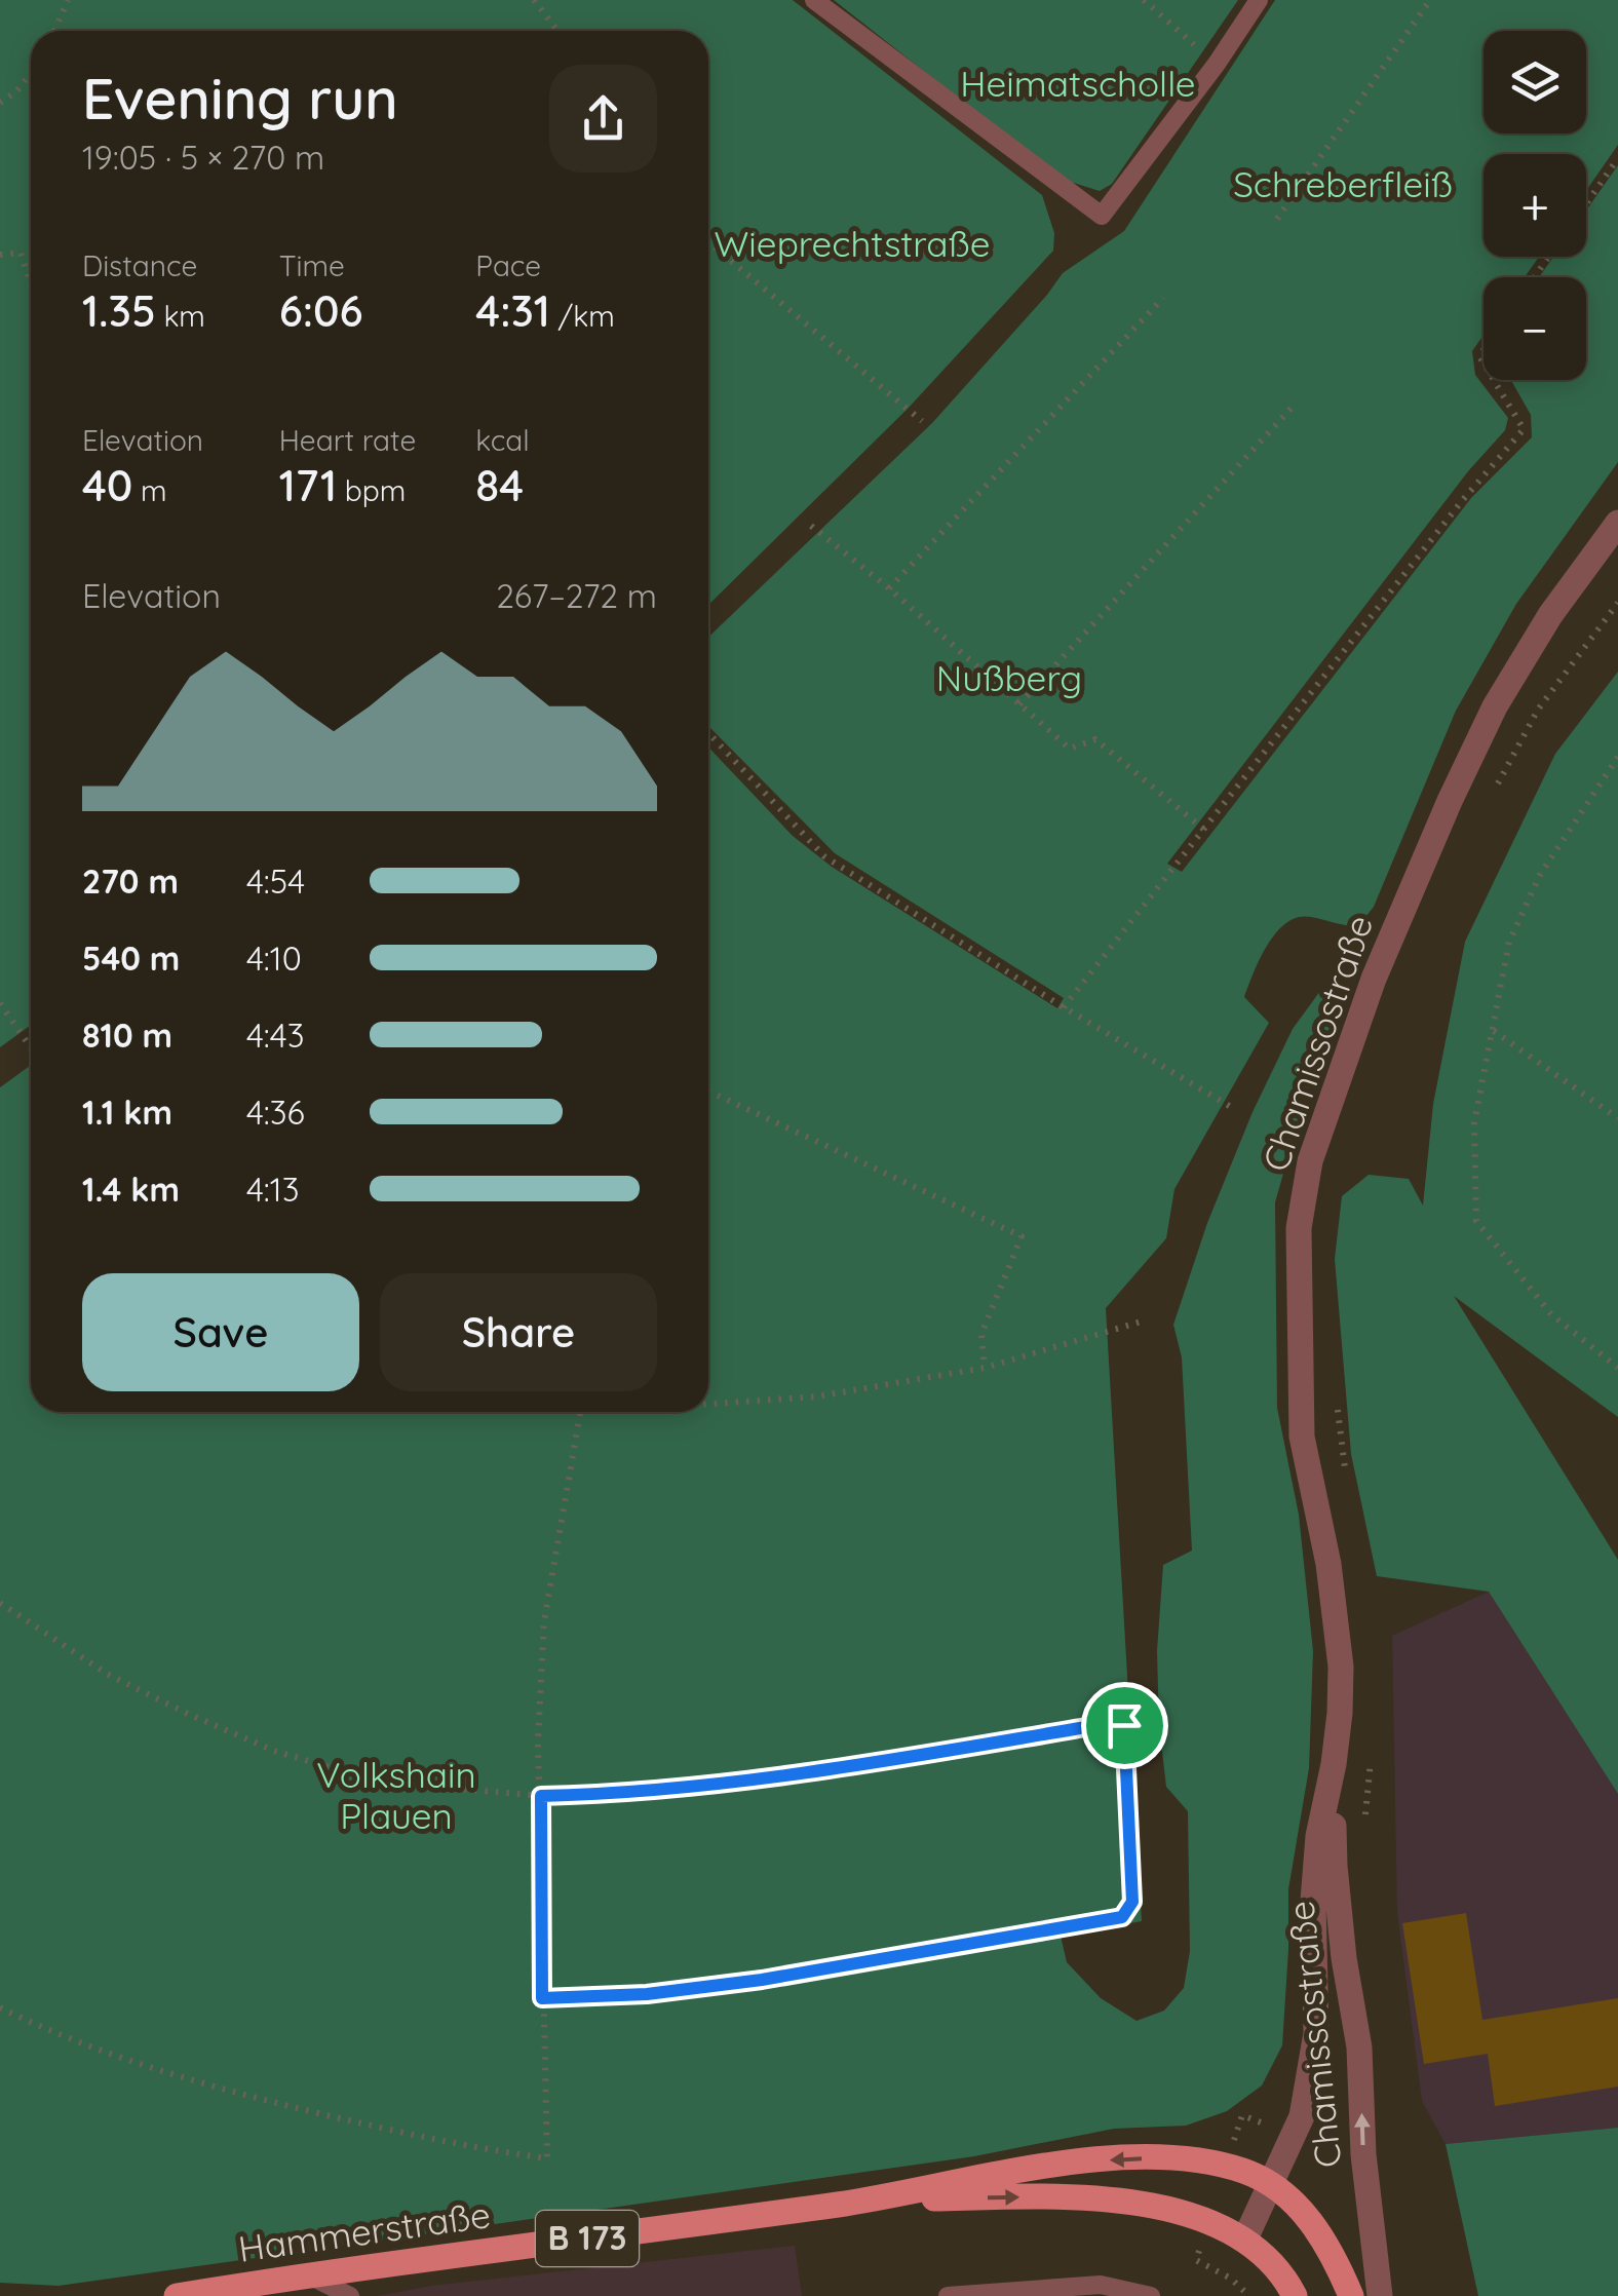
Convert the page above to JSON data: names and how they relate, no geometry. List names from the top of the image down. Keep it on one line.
{"streets":{"main road":["Hammerstraße","B 173"],"street":["Chamissostraße"]},"crossings":[["Chamissostraße","Hammerstraße"]],"parks":["Heimatscholle","Schreberfleiß","Wieprechtstraße","Nußberg","Volkshain Plauen"],"page":{"map_buttons":["+","−"],"heading":["Evening run","19:05 · 5 × 270 m"],"stats":[["Distance","1.35 km"],["Time","6:06"],["Pace","4:31 /km"],["Elevation","40 m"],["Heart rate","171 bpm"],["kcal","84"]],"chart":["Elevation","267–272 m"],"list":[{"name":"270 m","note":"4:54"},{"name":"540 m","note":"4:10"},{"name":"810 m","note":"4:43"},{"name":"1.1 km","note":"4:36"},{"name":"1.4 km","note":"4:13"}],"buttons":["Save","Share"]}}
